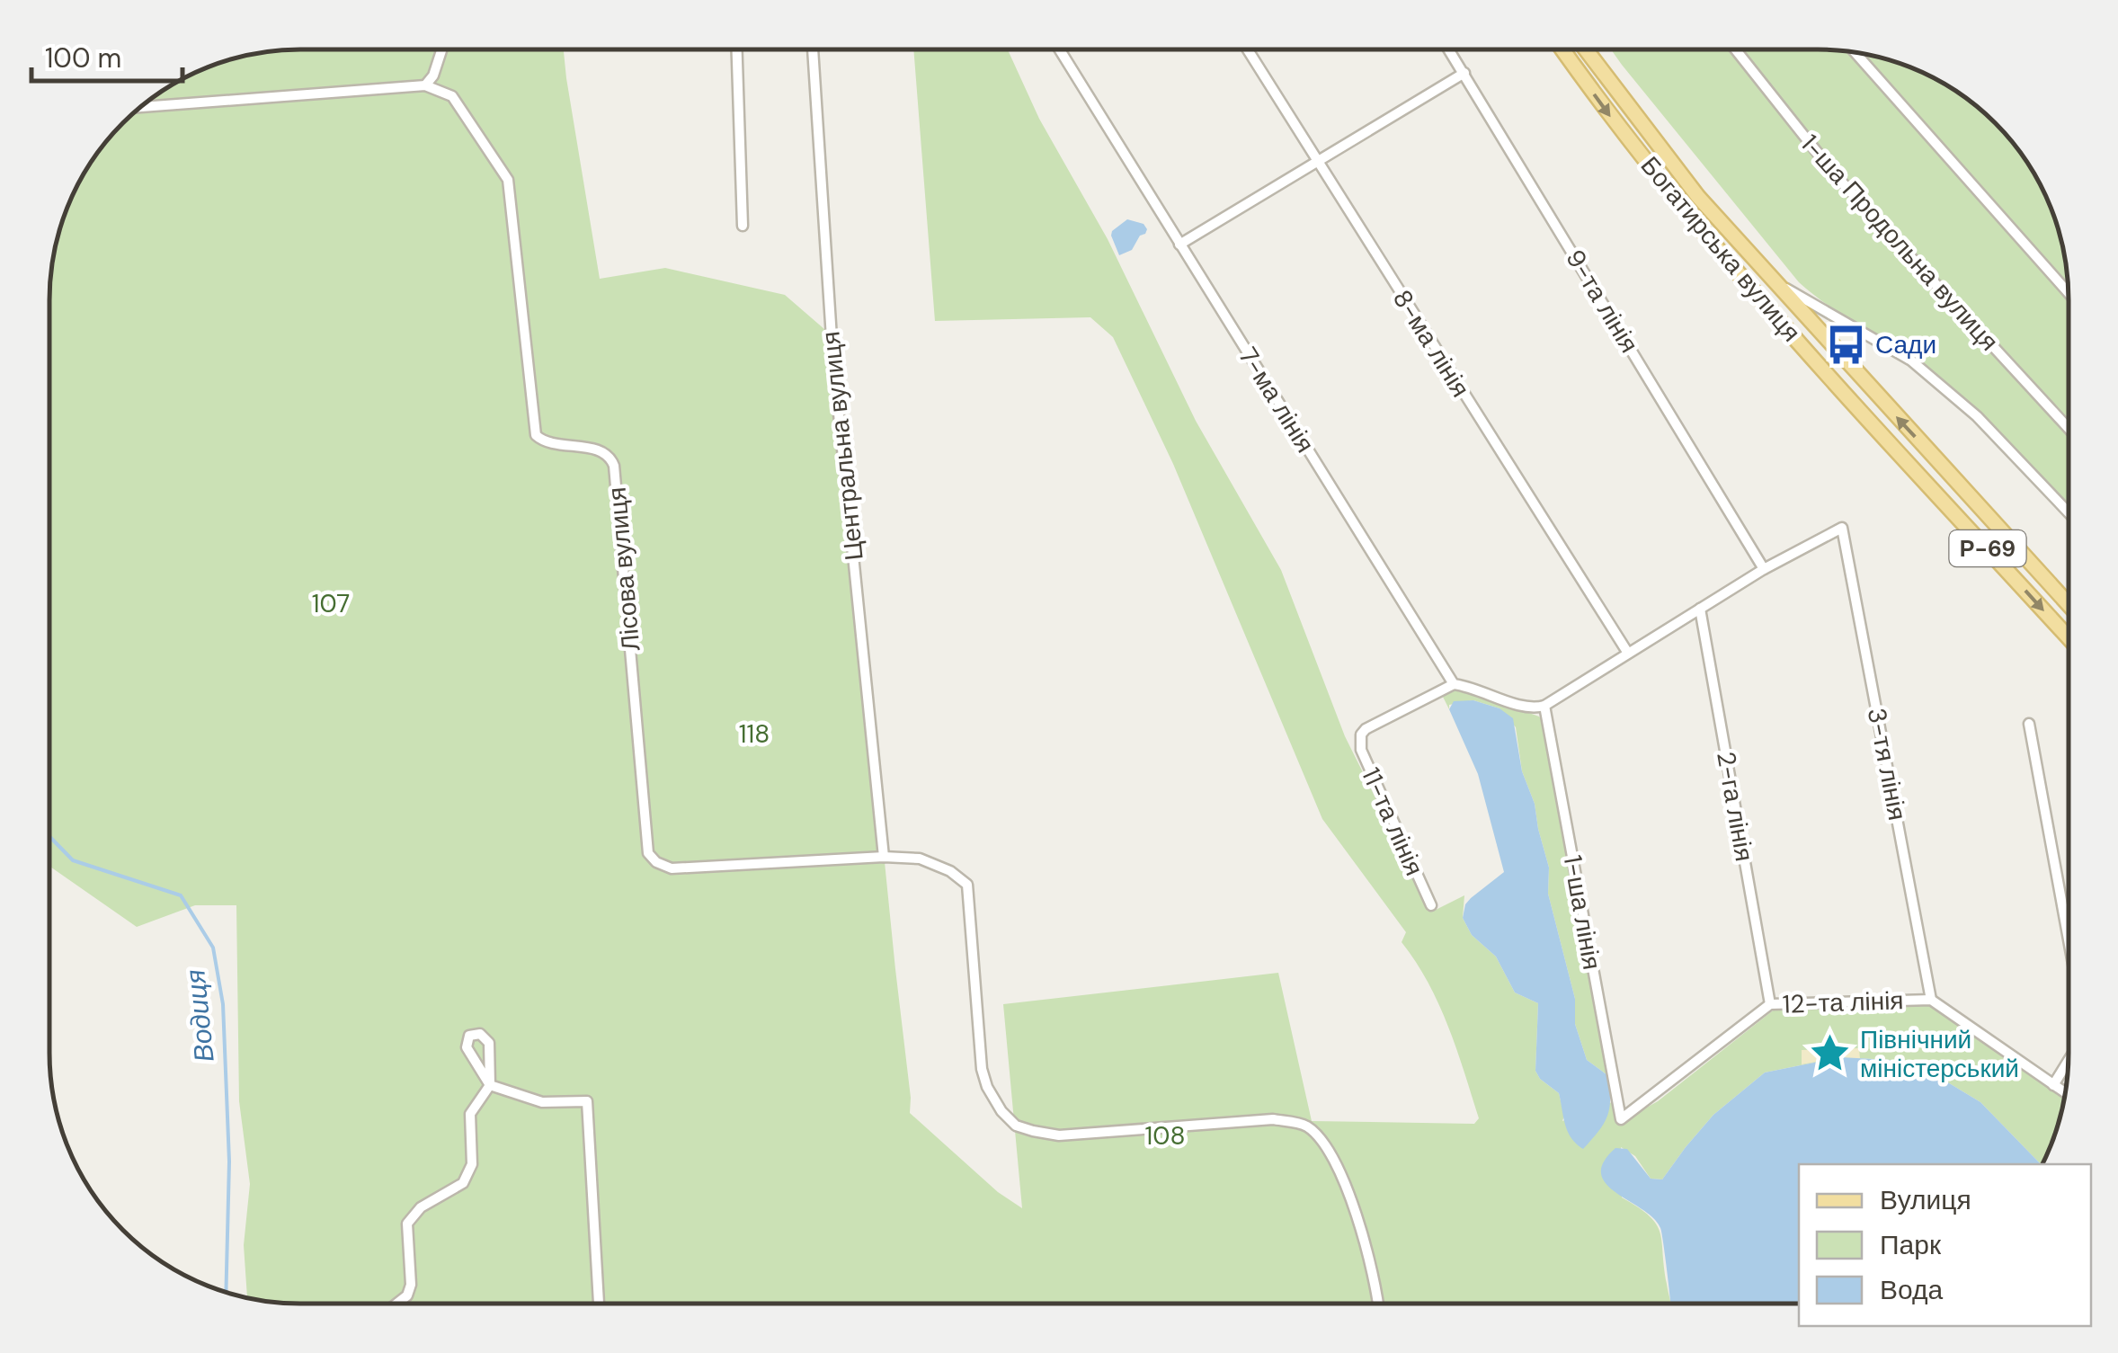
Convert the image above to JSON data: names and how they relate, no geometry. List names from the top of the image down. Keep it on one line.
{"streets":{"main road":["Богатирська вулиця","Р-69"],"street":["1-ша Продольна вулиця","9-та лінія","8-ма лінія","7-ма лінія","Центральна вулиця","Лісова вулиця","3-тя лінія","2-га лінія","11-та лінія","1-ша лінія","12-та лінія"]},"crossings":[["9-та лінія","3-тя лінія"],["7-ма лінія","11-та лінія"],["Центральна вулиця","Лісова вулиця"],["3-тя лінія","12-та лінія"],["2-га лінія","12-та лінія"],["1-ша лінія","12-та лінія"]],"water":["Водиця"],"parks":["107","118","108"],"places":{"bus stop":["Сади"],"place":["Північний міністерський"]},"legend":["Вулиця","Парк","Вода"],"scale_bar":"100 m"}
